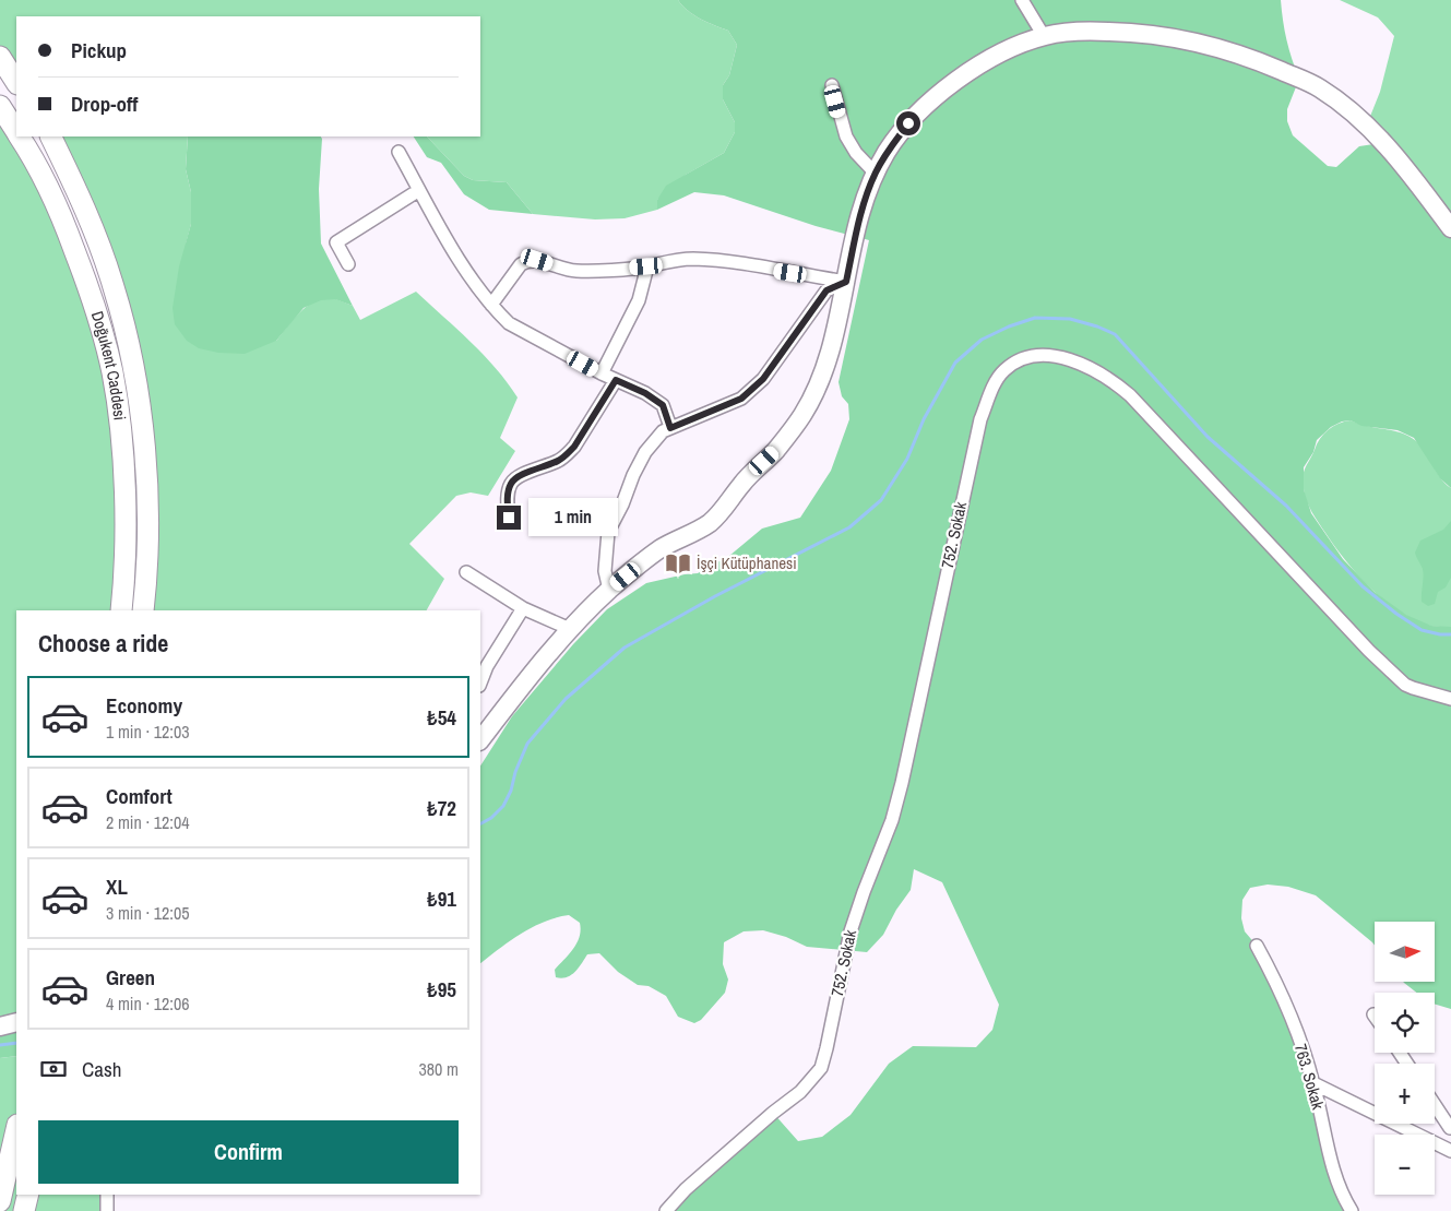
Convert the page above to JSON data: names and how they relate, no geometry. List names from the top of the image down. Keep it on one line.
{"streets":{"main road":["Doğukent Caddesi"],"street":["752. Sokak","763. Sokak"]},"places":{"library":["İşçi Kütüphanesi"]},"north":"right","page":{"banner":["Pickup","Drop-off"],"bubble":"1 min","heading":"Choose a ride","list":[{"name":"Economy","note":"1 min · 12:03","value":"₺54"},{"name":"Comfort","note":"2 min · 12:04","value":"₺72"},{"name":"XL","note":"3 min · 12:05","value":"₺91"},{"name":"Green","note":"4 min · 12:06","value":"₺95"}],"map_buttons":["+","−"],"pay":["Cash","380 m"],"buttons":"Confirm"}}
